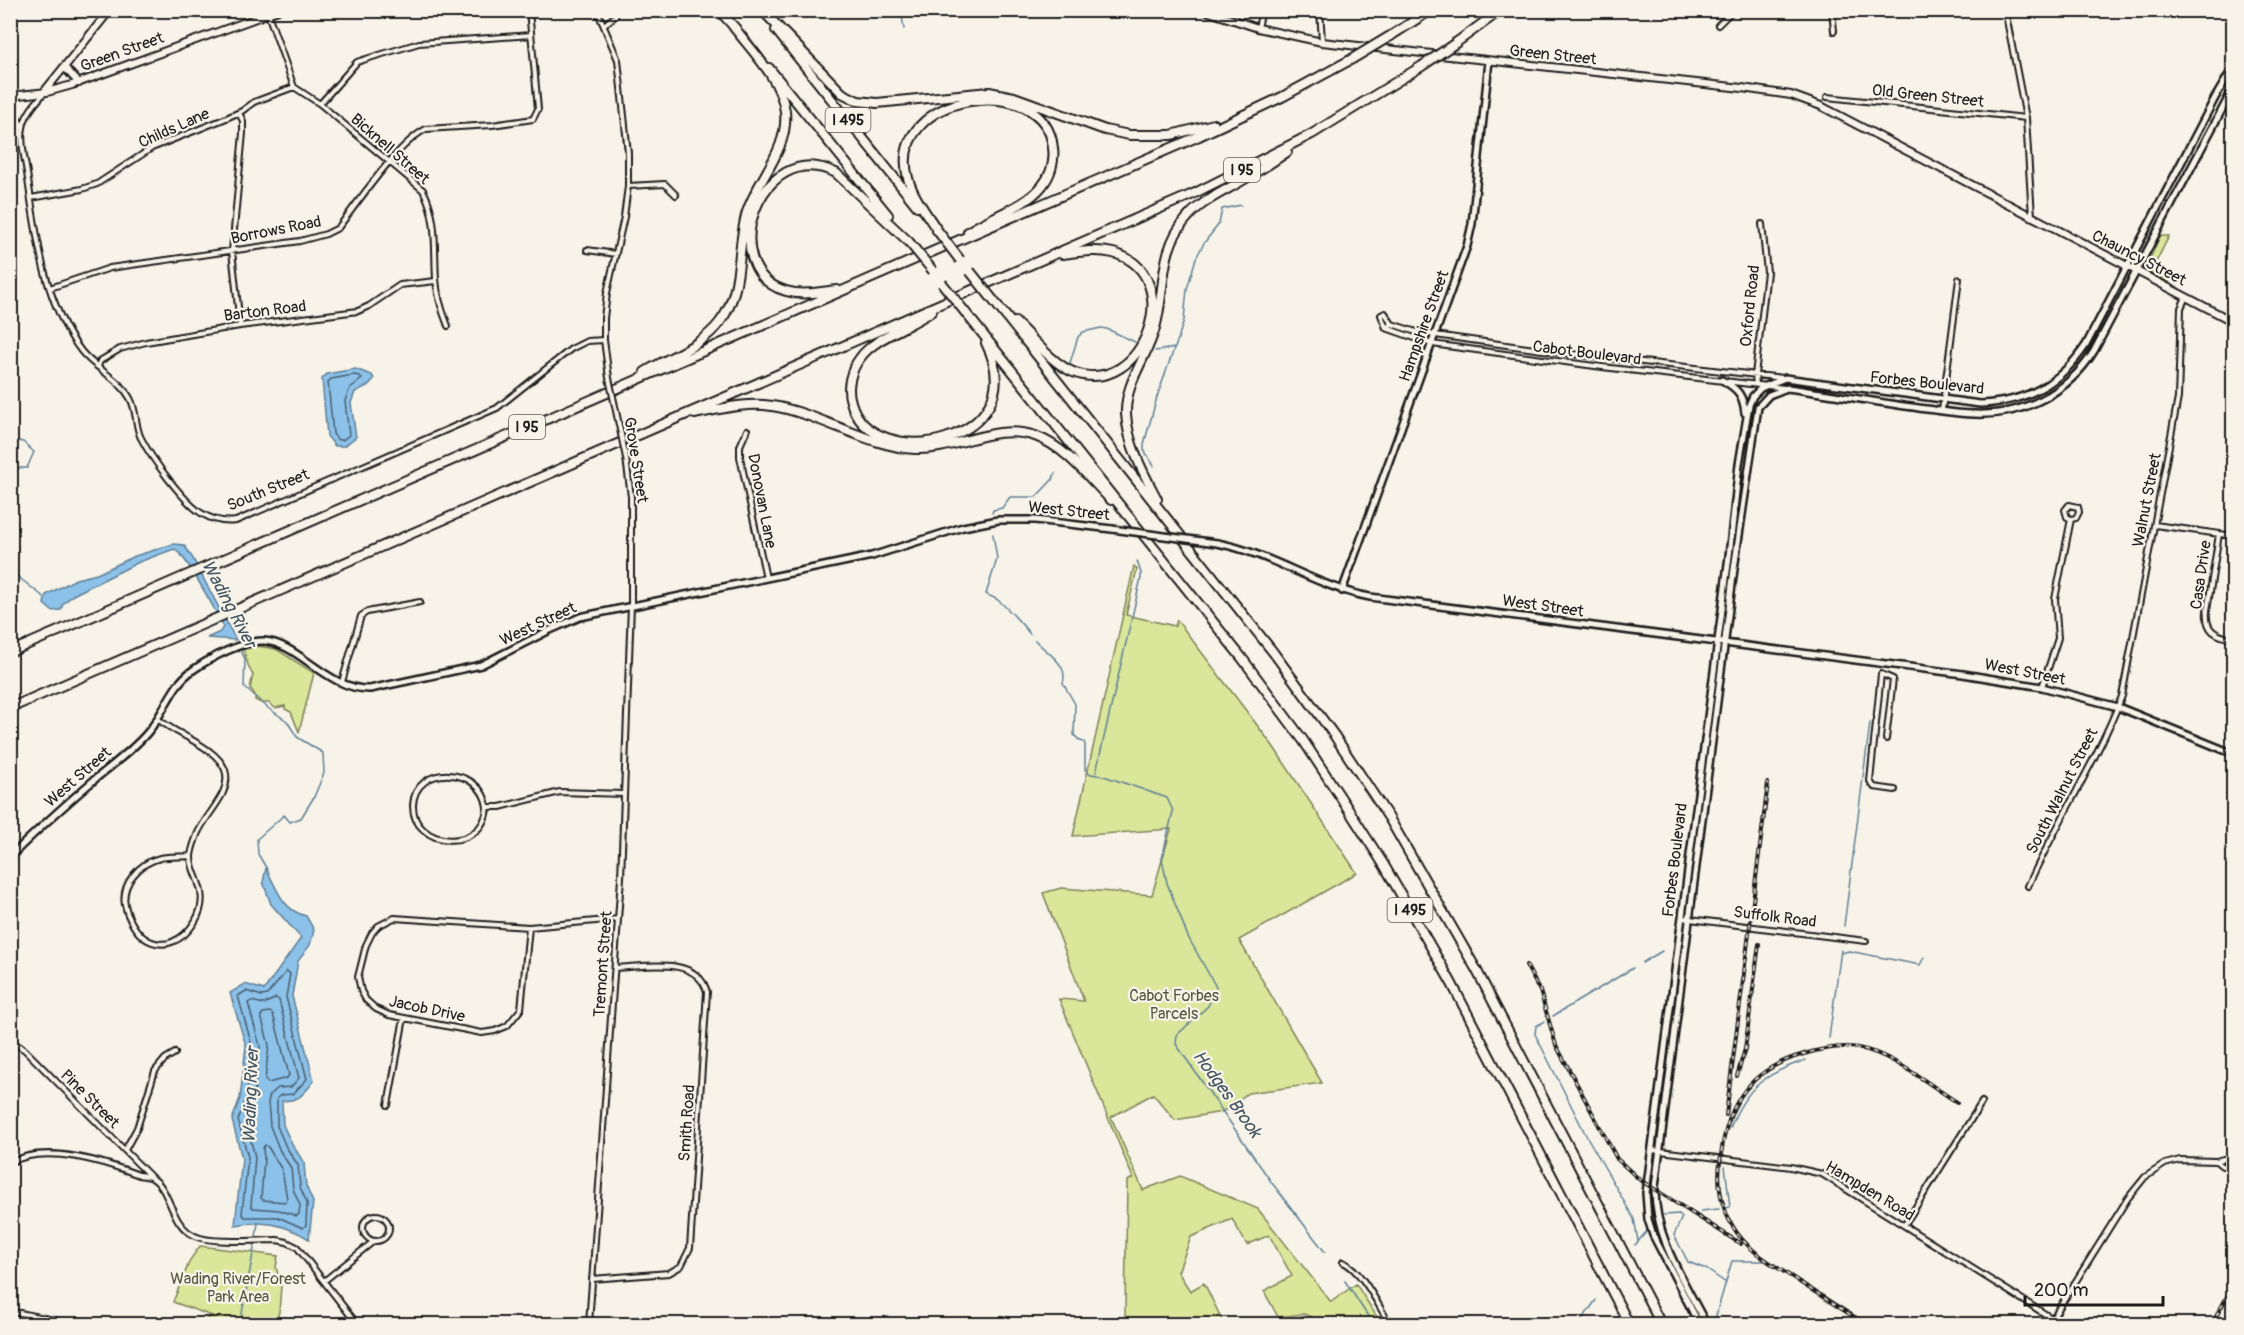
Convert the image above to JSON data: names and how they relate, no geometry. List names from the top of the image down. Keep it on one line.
{"streets":{"highway":["I 495","I 95"],"main road":["Green Street","Chauncy Street"],"street":["Old Green Street","Childs Lane","Bicknell Street","Borrows Road","Oxford Road","Barton Road","Hampshire Street","Cabot Boulevard","Forbes Boulevard","Grove Street","South Street","Walnut Street","Donovan Lane","West Street","Casa Drive","South Walnut Street","Suffolk Road","Tremont Street","Jacob Drive","Pine Street","Smith Road","Hampden Road"]},"crossings":[["Green Street","Chauncy Street"],["Green Street","Hampshire Street"],["Childs Lane","Bicknell Street"],["Childs Lane","South Street"],["Bicknell Street","Borrows Road"],["Bicknell Street","Barton Road"],["Borrows Road","South Street"],["Chauncy Street","Forbes Boulevard"],["Chauncy Street","Walnut Street"],["Oxford Road","Cabot Boulevard"],["Oxford Road","Forbes Boulevard"],["Barton Road","South Street"],["Hampshire Street","Cabot Boulevard"],["Hampshire Street","West Street"],["Cabot Boulevard","Forbes Boulevard"],["Forbes Boulevard","West Street"],["Forbes Boulevard","Suffolk Road"],["Forbes Boulevard","Hampden Road"],["Grove Street","South Street"],["Grove Street","West Street"],["Grove Street","Tremont Street"],["Walnut Street","West Street"],["Walnut Street","Casa Drive"],["Walnut Street","South Walnut Street"],["Donovan Lane","West Street"],["West Street","South Walnut Street"],["West Street","Tremont Street"],["Tremont Street","Jacob Drive"],["Tremont Street","Smith Road"]],"water":["Wading River","Hodges Brook"],"parks":["Cabot Forbes Parcels","Wading River/Forest Park Area"],"scale_bar":"200 m"}
